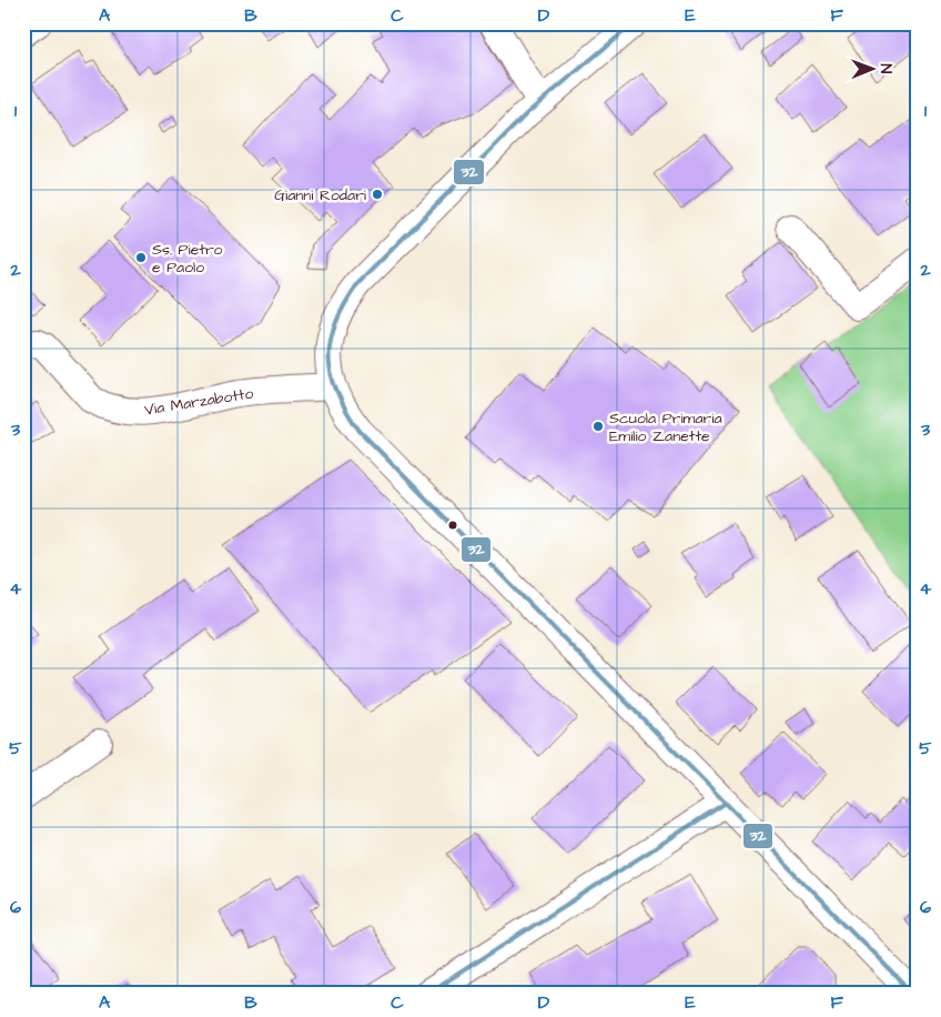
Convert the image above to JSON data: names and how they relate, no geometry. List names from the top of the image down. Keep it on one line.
{"streets":{"street":["Via Marzabotto"]},"places":["Gianni Rodari","Ss. Pietro e Paolo","Scuola Primaria Emilio Zanette"],"lines":["transit line 32"],"north":"right","grid":{"columns":["A","B","C","D","E","F"],"rows":["1","2","3","4","5","6"]}}
